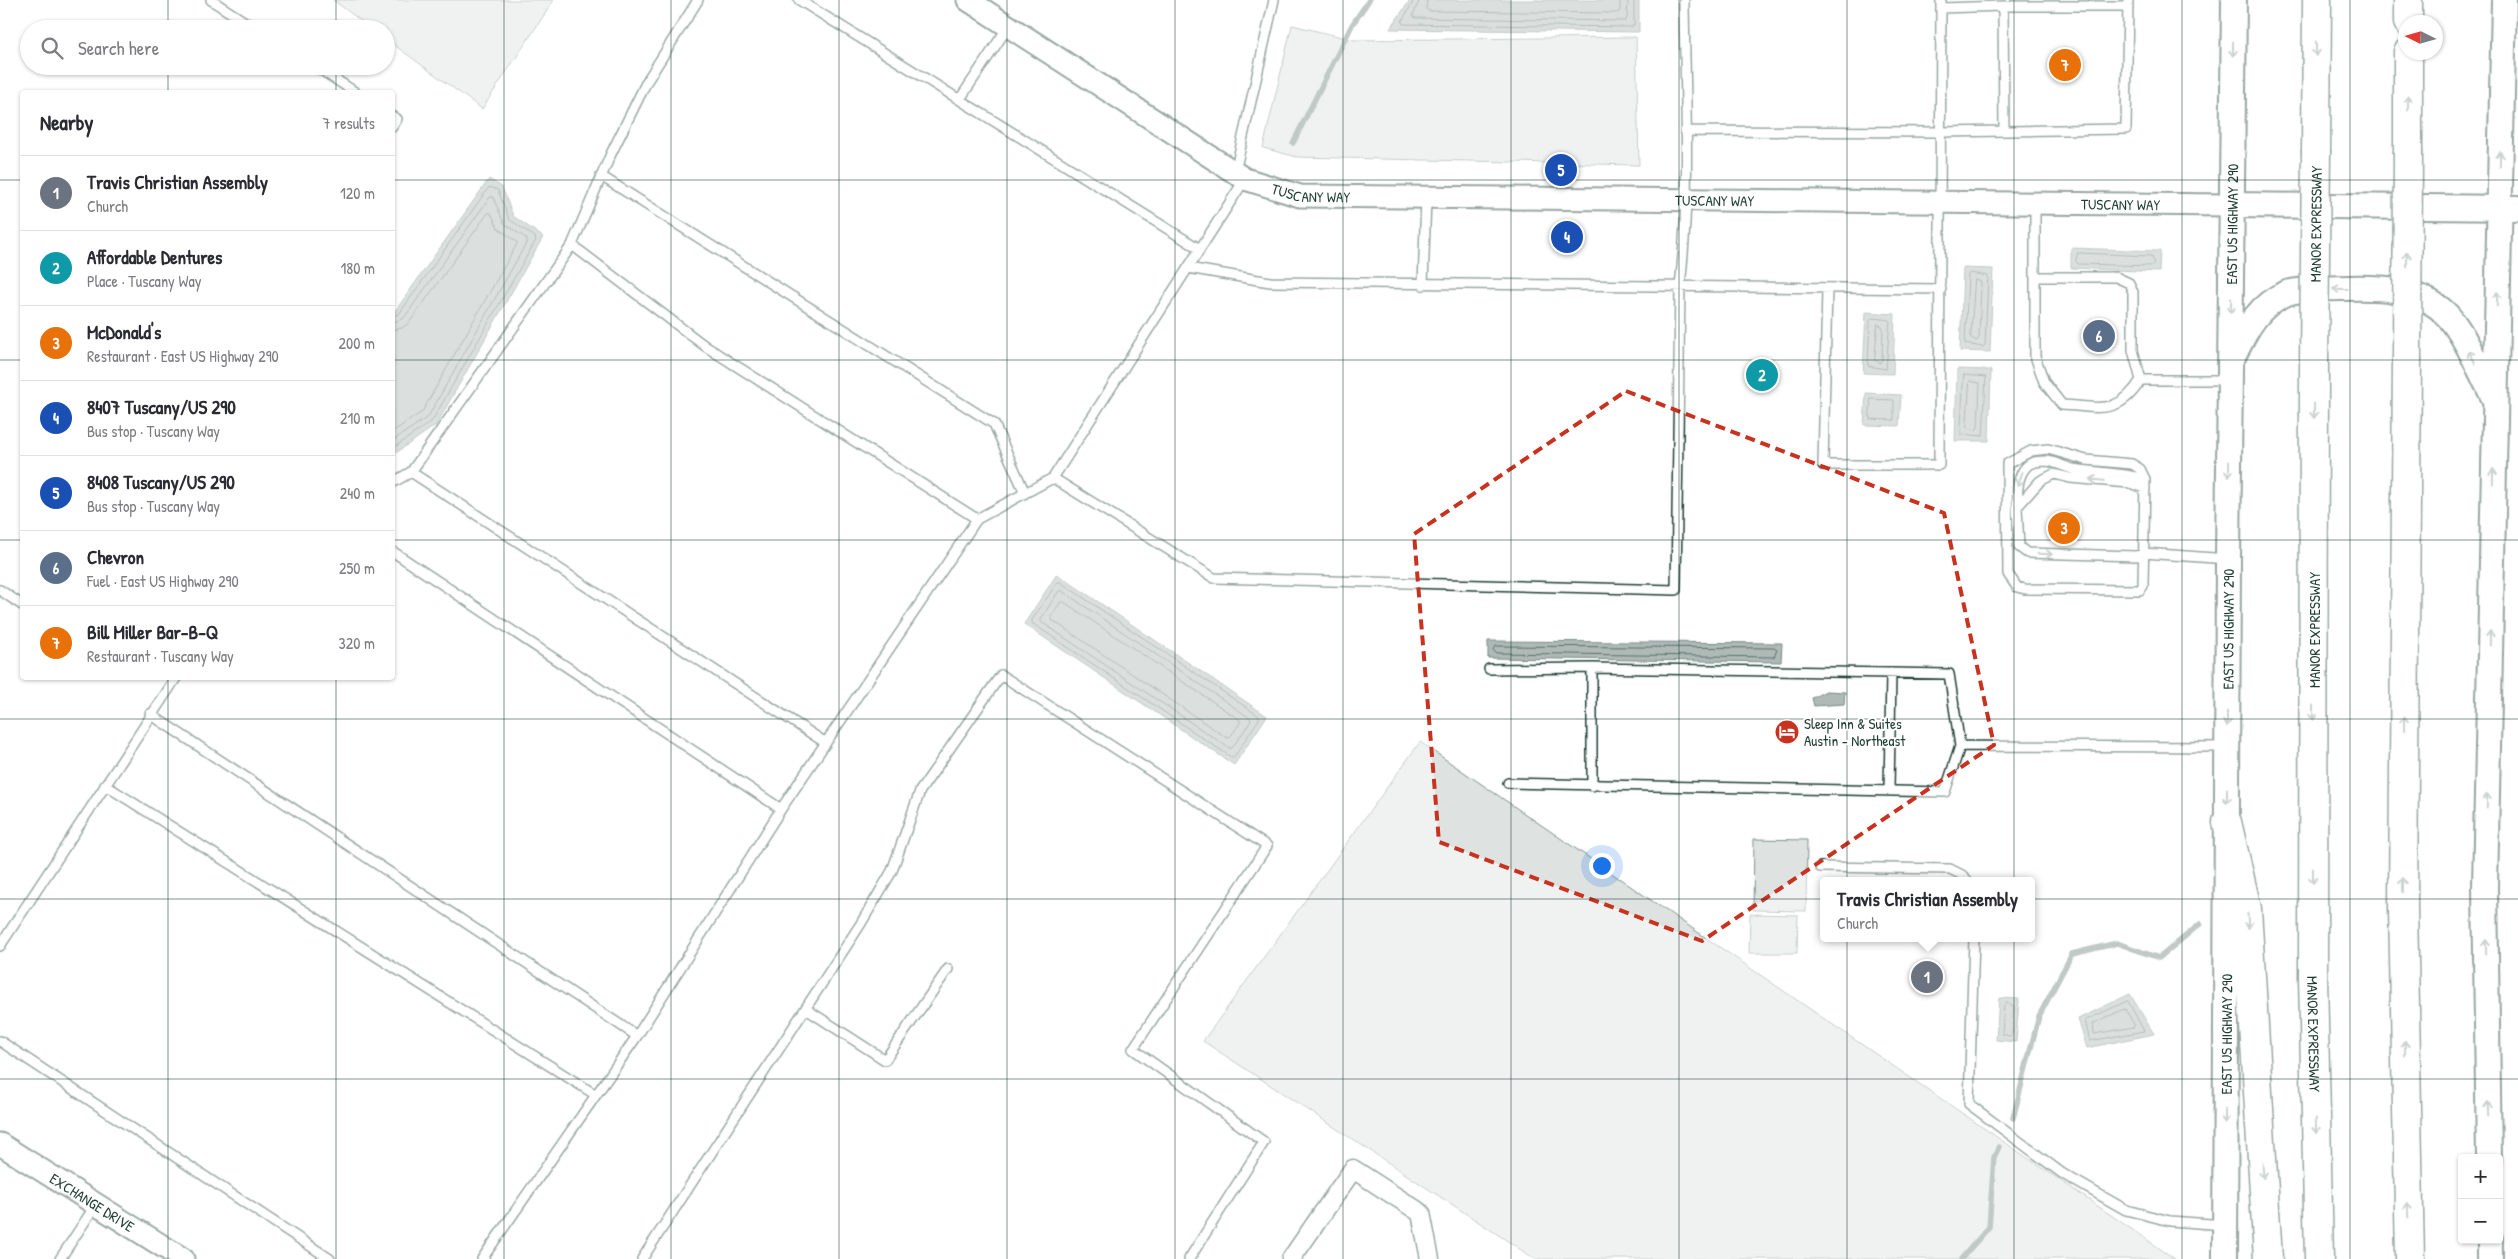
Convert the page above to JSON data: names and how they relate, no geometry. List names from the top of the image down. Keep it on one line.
{"streets":{"highway":["MANOR EXPRESSWAY"],"main road":["TUSCANY WAY","EAST US HIGHWAY 290"],"street":["EXCHANGE DRIVE"]},"crossings":[["TUSCANY WAY","EAST US HIGHWAY 290"]],"one_way":["EAST US HIGHWAY 290"],"places":{"hotel":["Sleep Inn & Suites Austin - Northeast"]},"north":"left","page":{"search":"Search here","pins":["7","5","4","6","2","3","1"],"heading":["Nearby","7 results"],"list":[{"mark":"1","name":"Travis Christian Assembly","note":"Church","value":"120 m"},{"mark":"2","name":"Affordable Dentures","note":"Place · Tuscany Way","value":"180 m"},{"mark":"3","name":"McDonald's","note":"Restaurant · East US Highway 290","value":"200 m"},{"mark":"4","name":"8407 Tuscany/US 290","note":"Bus stop · Tuscany Way","value":"210 m"},{"mark":"5","name":"8408 Tuscany/US 290","note":"Bus stop · Tuscany Way","value":"240 m"},{"mark":"6","name":"Chevron","note":"Fuel · East US Highway 290","value":"250 m"},{"mark":"7","name":"Bill Miller Bar-B-Q","note":"Restaurant · Tuscany Way","value":"320 m"}],"popup":["Travis Christian Assembly","Church"],"map_buttons":["+","−"]}}
